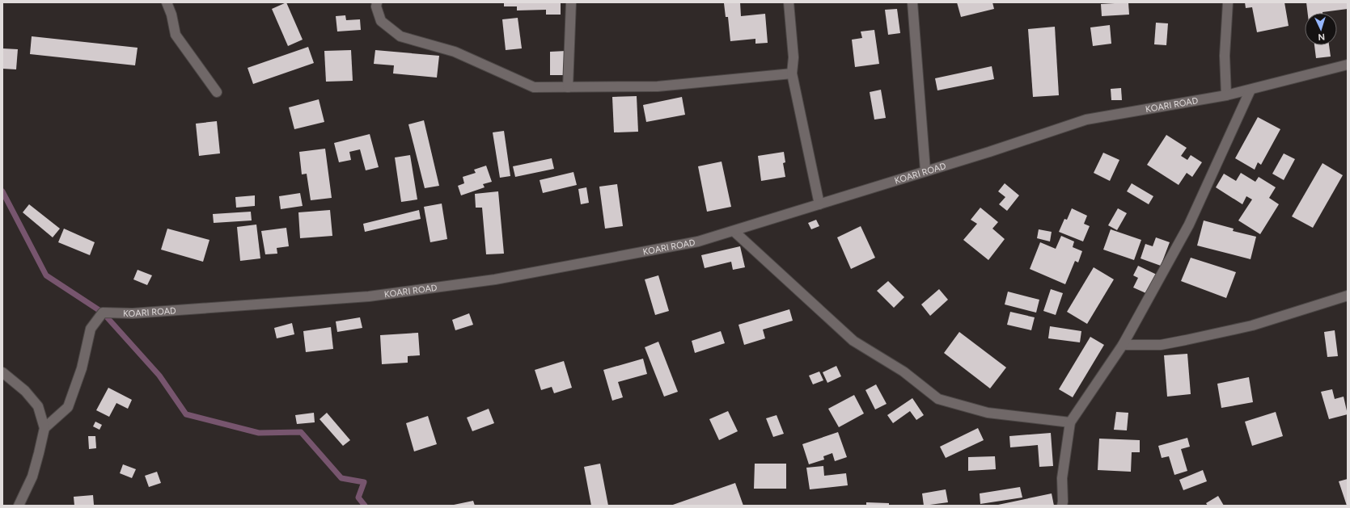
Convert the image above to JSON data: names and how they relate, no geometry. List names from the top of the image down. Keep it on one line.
{"streets":{"street":["KOARI ROAD"]},"north":"bottom"}
